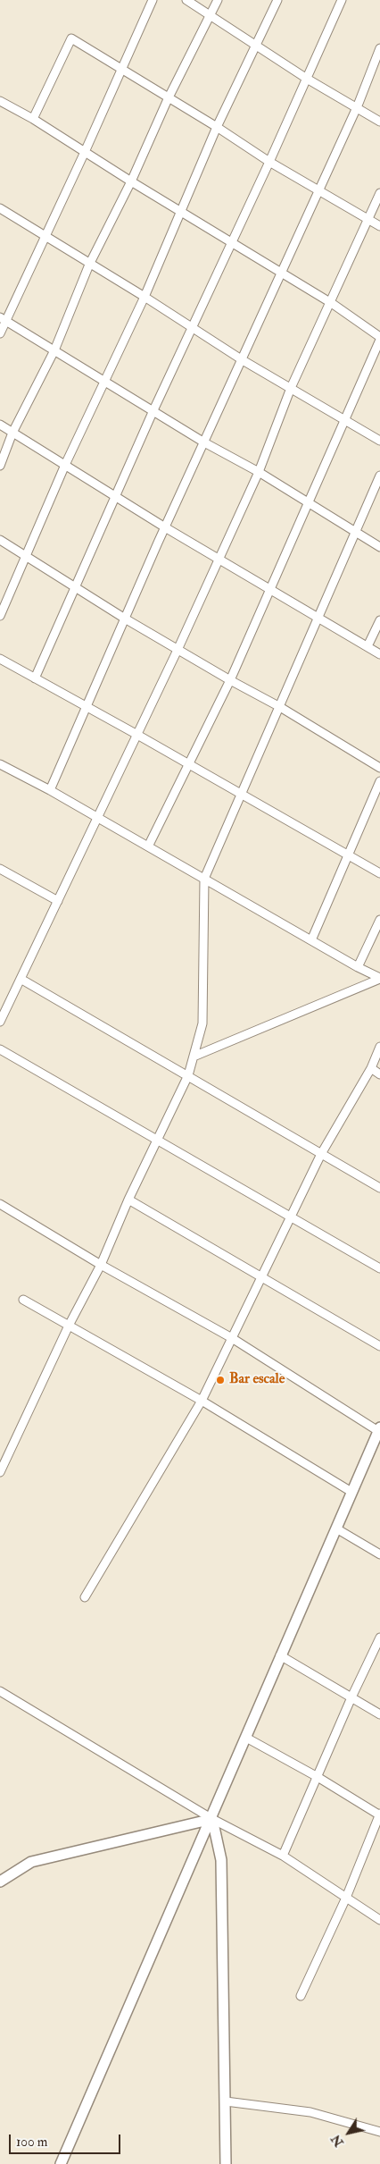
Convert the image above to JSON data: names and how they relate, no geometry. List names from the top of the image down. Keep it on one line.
{"places":["Bar escale"],"scale_bar":"100 m","north":"bottom left"}
